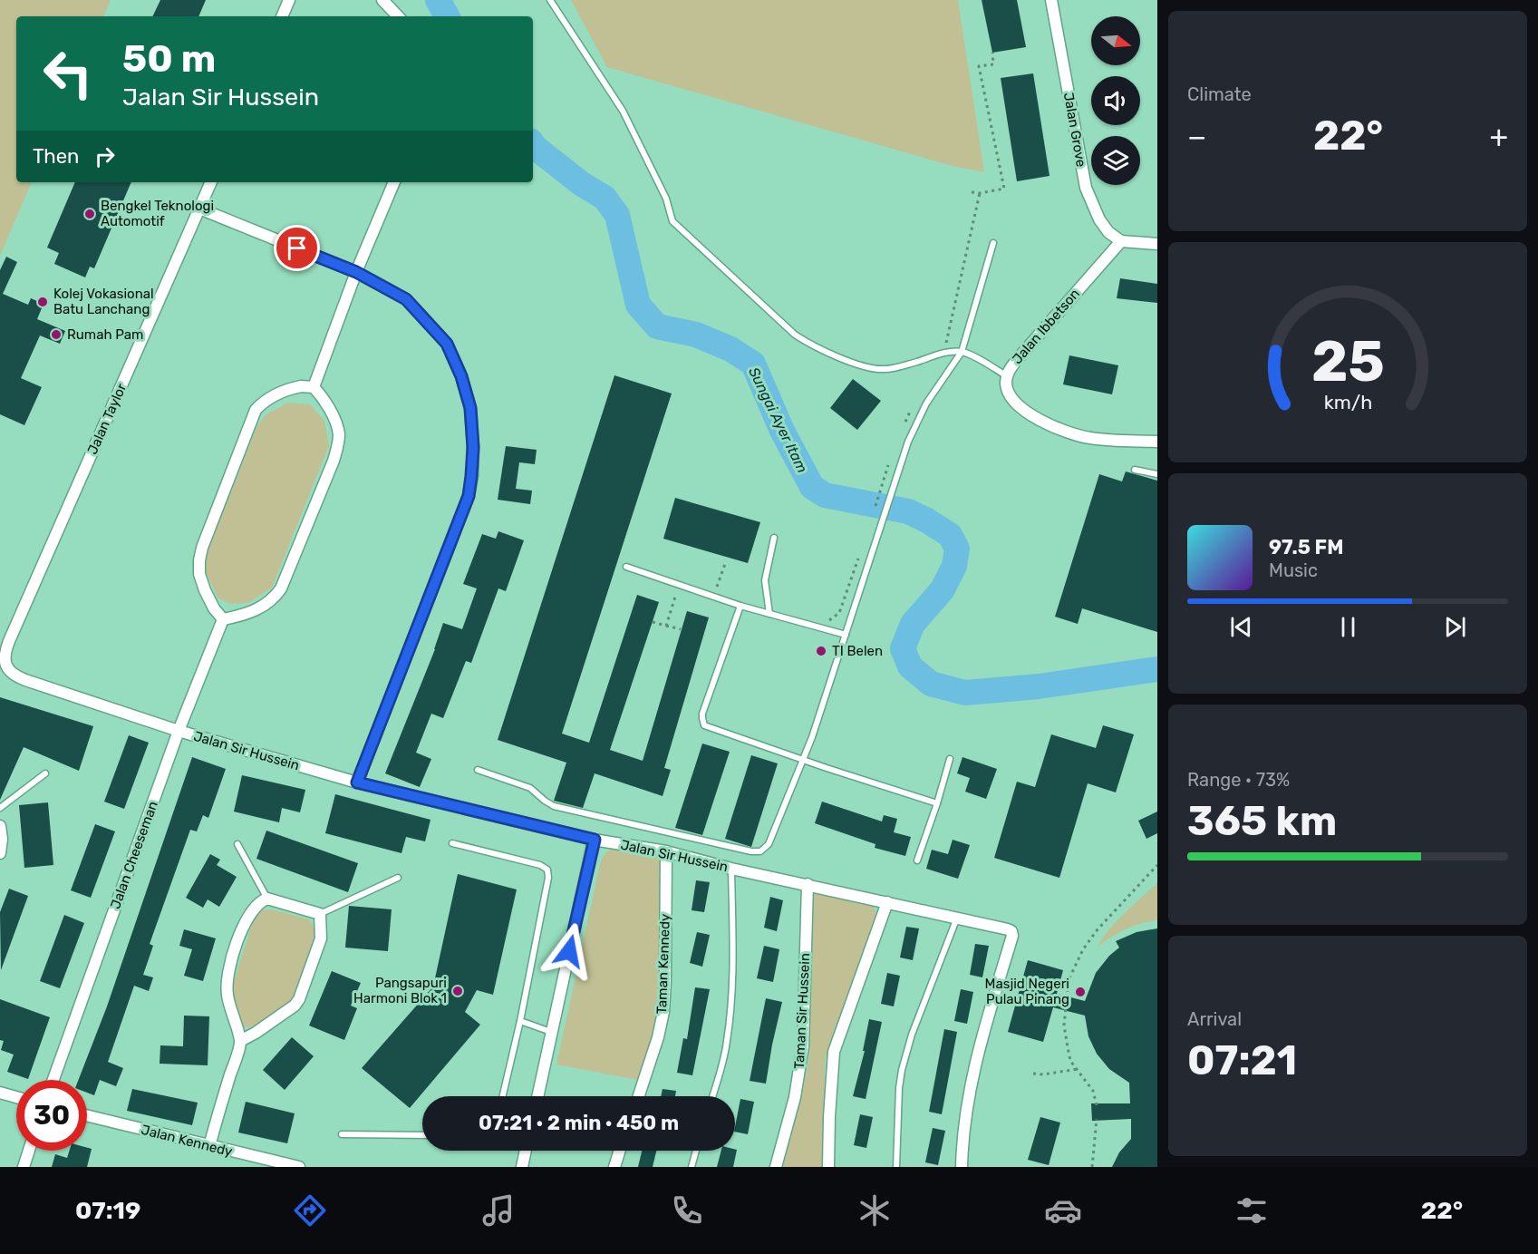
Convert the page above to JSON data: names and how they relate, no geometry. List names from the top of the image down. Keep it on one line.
{"streets":{"street":["Jalan Grove","Jalan Ibbetson","Jalan Taylor","Jalan Sir Hussein","Jalan Cheeseman","Taman Kennedy","Taman Sir Hussein","Jalan Kennedy"]},"crossings":[["Jalan Grove","Jalan Ibbetson"],["Jalan Taylor","Jalan Sir Hussein"],["Jalan Sir Hussein","Jalan Cheeseman"],["Jalan Sir Hussein","Taman Kennedy"],["Jalan Sir Hussein","Taman Sir Hussein"]],"water":["Sungai Ayer Itam"],"places":["Bengkel Teknologi Automotif","Kolej Vokasional Batu Lanchang","Rumah Pam","TI Belen","Pangsapuri Harmoni Blok 1","Masjid Negeri Pulau Pinang"],"north":"right","page":{"tile":["Climate",["Range · 73%","365 km"],["Arrival","07:21"]],"turn":["50 m","Jalan Sir Hussein"],"heat":["−","22°","+"],"then":"Then","song":["97.5 FM","Music"],"limit":"30","trip":"07:21 · 2 min · 450 m","tabs":["07:19","22°"],"gauge":["25","km/h"]}}
